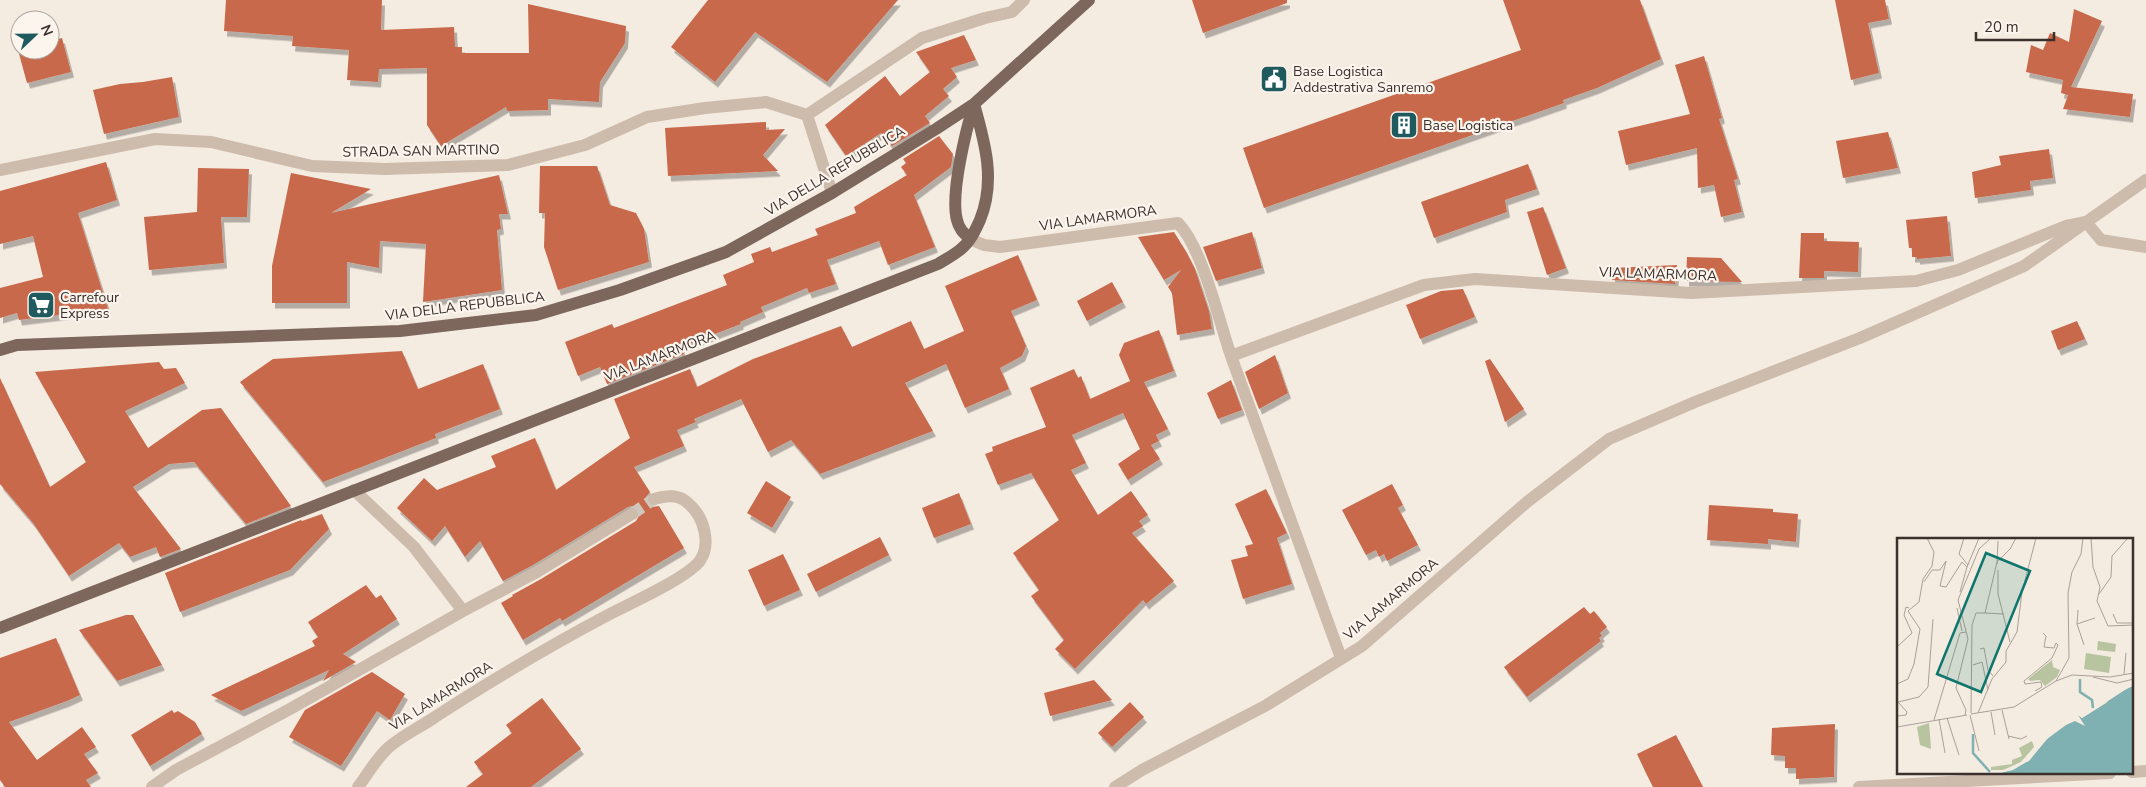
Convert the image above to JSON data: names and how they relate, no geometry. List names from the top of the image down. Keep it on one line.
{"streets":{"main road":["VIA DELLA REPUBBLICA","VIA LAMARMORA"],"street":["STRADA SAN MARTINO"]},"crossings":[["VIA DELLA REPUBBLICA","VIA LAMARMORA"]],"places":{"public building":["Base Logistica Addestrativa Sanremo"],"building":["Base Logistica"],"supermarket":["Carrefour Express"]},"scale_bar":"20 m","north":"right"}
